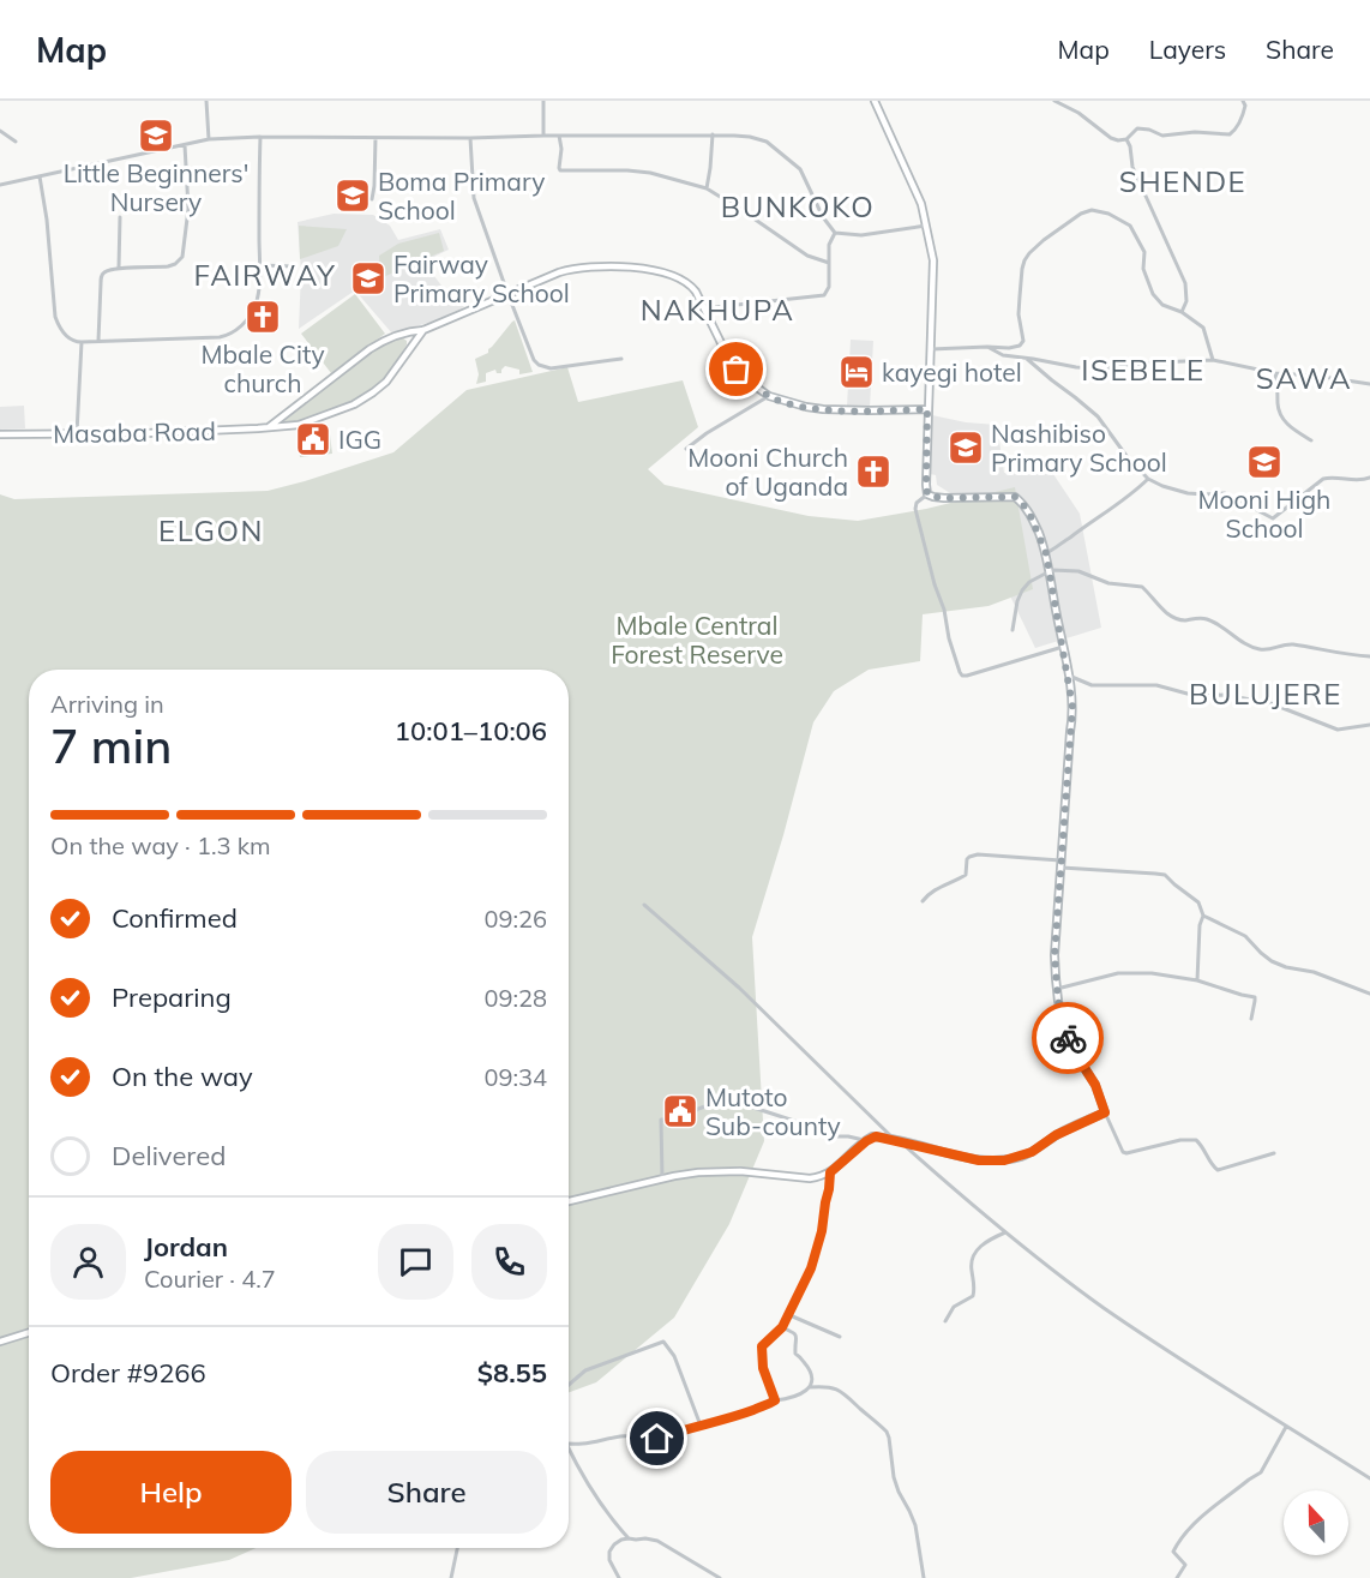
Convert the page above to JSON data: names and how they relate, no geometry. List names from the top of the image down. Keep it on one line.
{"streets":{"street":["Masaba Road"]},"districts":["SHENDE","BUNKOKO","FAIRWAY","NAKHUPA","ISEBELE","SAWA","ELGON","BULUJERE"],"parks":["Mbale Central Forest Reserve"],"places":{"school or university":["Little Beginners' Nursery","Boma Primary School","Fairway Primary School","Nashibiso Primary School","Mooni High School"],"church":["Mbale City church","Mooni Church of Uganda"],"hotel":["kayegi hotel"],"public building":["IGG","Mutoto Sub-county"]},"north":"top","page":{"header":"Map","nav":["Map","Layers","Share"],"heading":["7 min","Arriving in","10:01–10:06"],"panel":["Jordan","Courier · 4.7","Order #9266","$8.55"],"bar":"On the way · 1.3 km","list":[["Confirmed","09:26"],["Preparing","09:28"],["On the way","09:34"],"Delivered"],"buttons":["Help","Share"]}}
